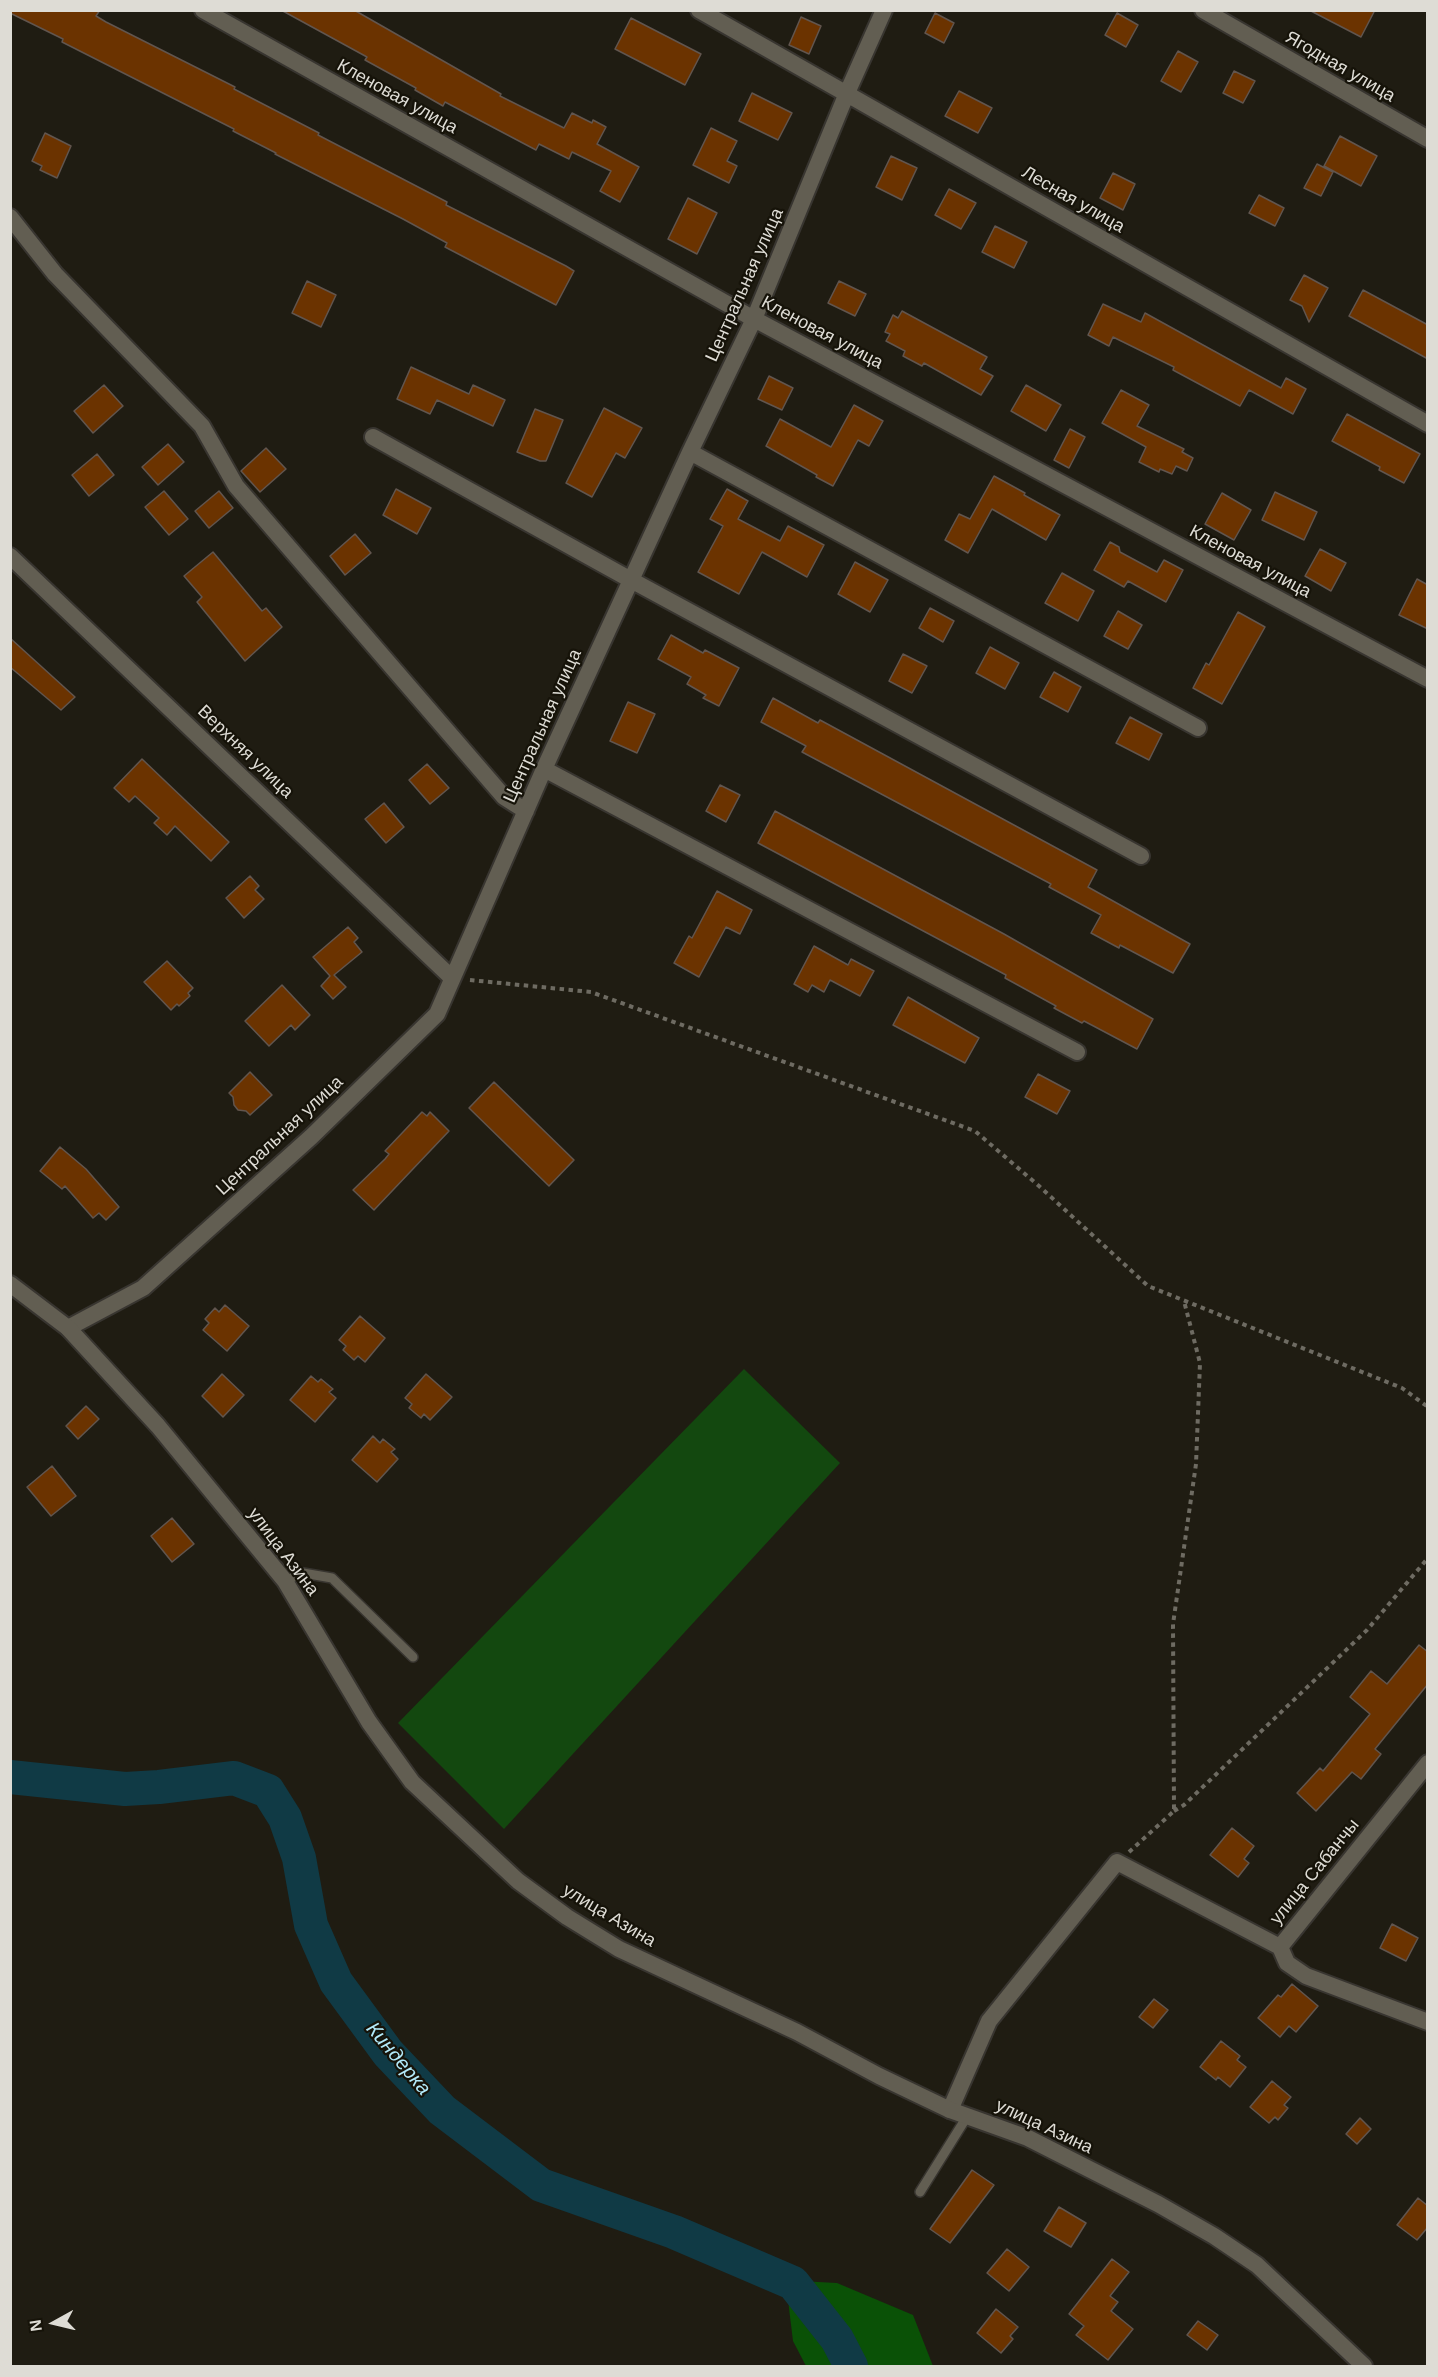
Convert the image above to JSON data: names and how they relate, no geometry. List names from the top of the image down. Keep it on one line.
{"streets":{"street":["Ягодная улица","Кленовая улица","Лесная улица","Центральная улица","Верхняя улица","улица Азина","улица Сабанчы"]},"crossings":[["Кленовая улица","Центральная улица"],["Лесная улица","Центральная улица"],["Центральная улица","Верхняя улица"],["Центральная улица","улица Азина"]],"water":["Киндерка"],"north":"left"}
